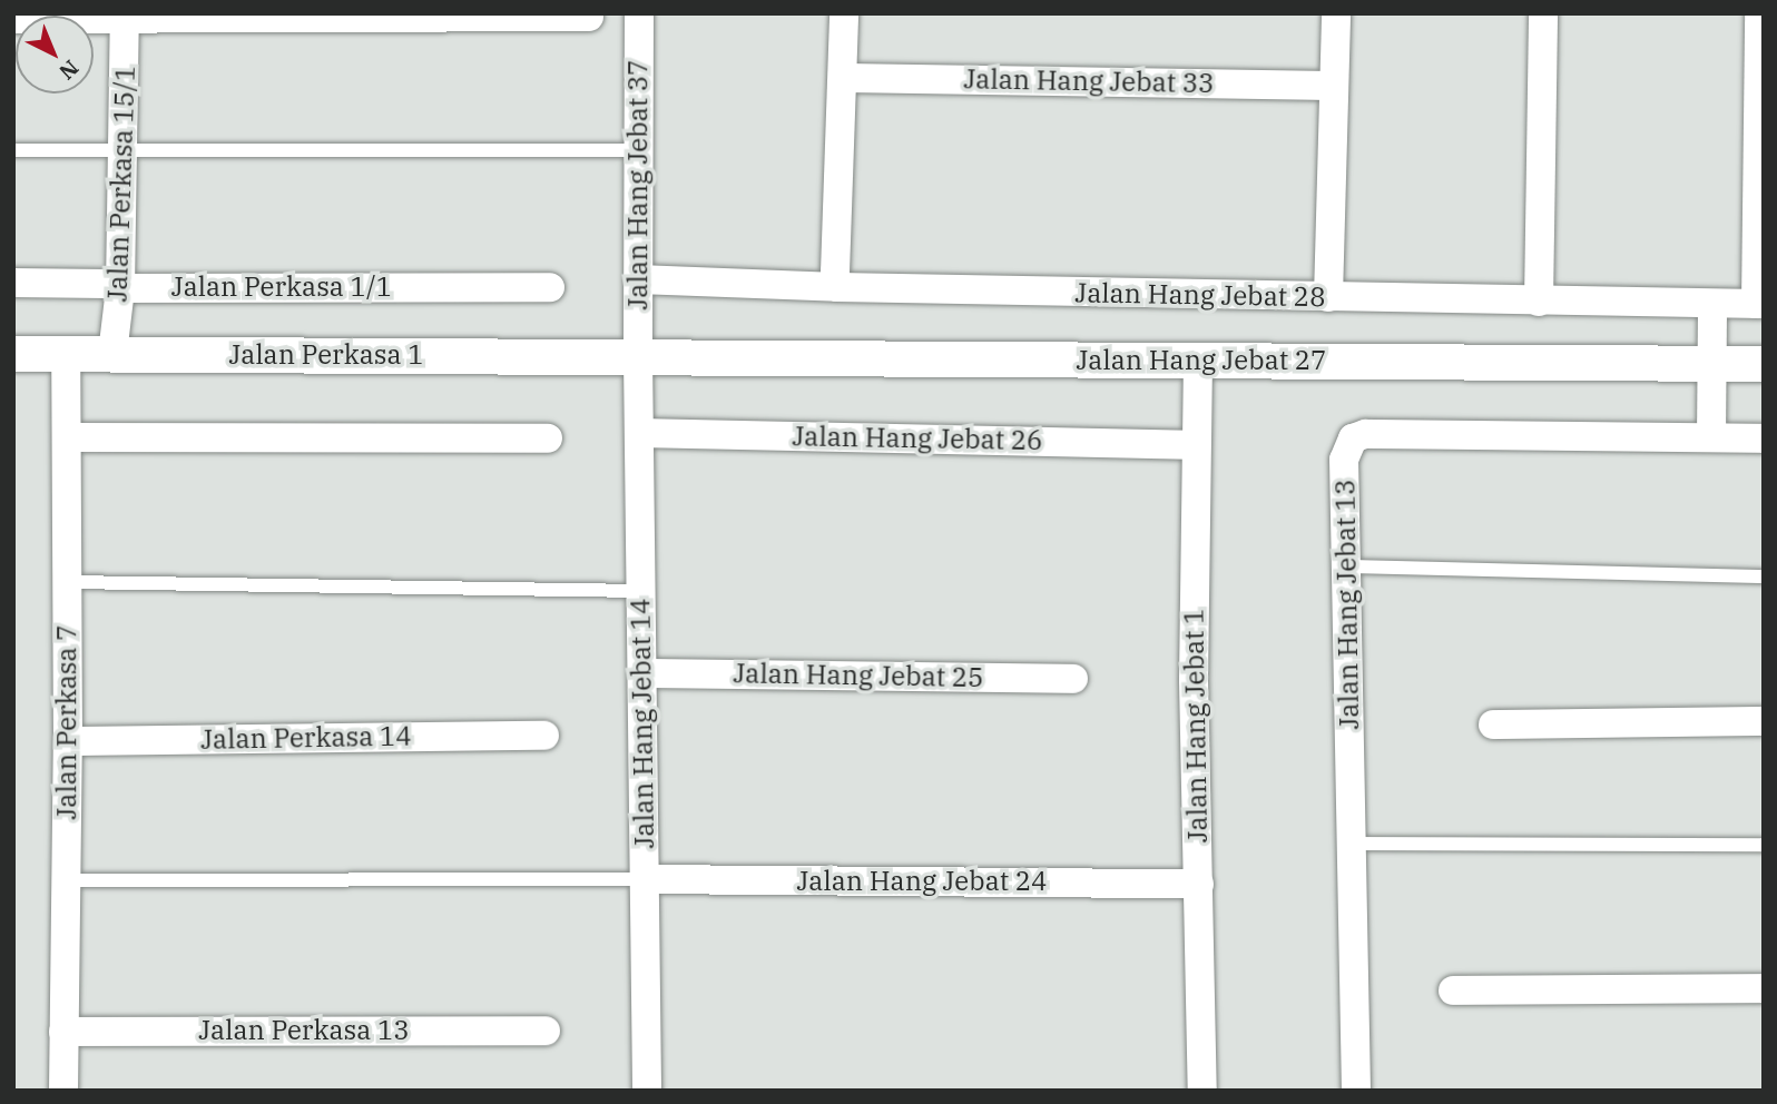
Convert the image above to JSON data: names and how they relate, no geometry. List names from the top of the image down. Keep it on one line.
{"streets":{"street":["Jalan Hang Jebat 33","Jalan Perkasa 15/1","Jalan Hang Jebat 37","Jalan Perkasa 1/1","Jalan Hang Jebat 28","Jalan Perkasa 1","Jalan Hang Jebat 27","Jalan Hang Jebat 26","Jalan Hang Jebat 13","Jalan Hang Jebat 25","Jalan Perkasa 7","Jalan Hang Jebat 14","Jalan Hang Jebat 1","Jalan Perkasa 14","Jalan Hang Jebat 24","Jalan Perkasa 13"]},"crossings":[["Jalan Perkasa 15/1","Jalan Perkasa 1/1"],["Jalan Perkasa 15/1","Jalan Perkasa 1"],["Jalan Hang Jebat 37","Jalan Hang Jebat 28"],["Jalan Hang Jebat 37","Jalan Perkasa 1"],["Jalan Hang Jebat 37","Jalan Hang Jebat 27"],["Jalan Hang Jebat 37","Jalan Hang Jebat 14"],["Jalan Perkasa 1","Jalan Hang Jebat 27"],["Jalan Perkasa 1","Jalan Perkasa 7"],["Jalan Perkasa 1","Jalan Hang Jebat 14"],["Jalan Hang Jebat 27","Jalan Hang Jebat 14"],["Jalan Hang Jebat 27","Jalan Hang Jebat 1"],["Jalan Hang Jebat 26","Jalan Hang Jebat 14"],["Jalan Hang Jebat 26","Jalan Hang Jebat 1"],["Jalan Hang Jebat 25","Jalan Hang Jebat 14"],["Jalan Perkasa 7","Jalan Perkasa 14"],["Jalan Perkasa 7","Jalan Perkasa 13"],["Jalan Hang Jebat 14","Jalan Hang Jebat 24"],["Jalan Hang Jebat 1","Jalan Hang Jebat 24"]],"north":"bottom right"}
